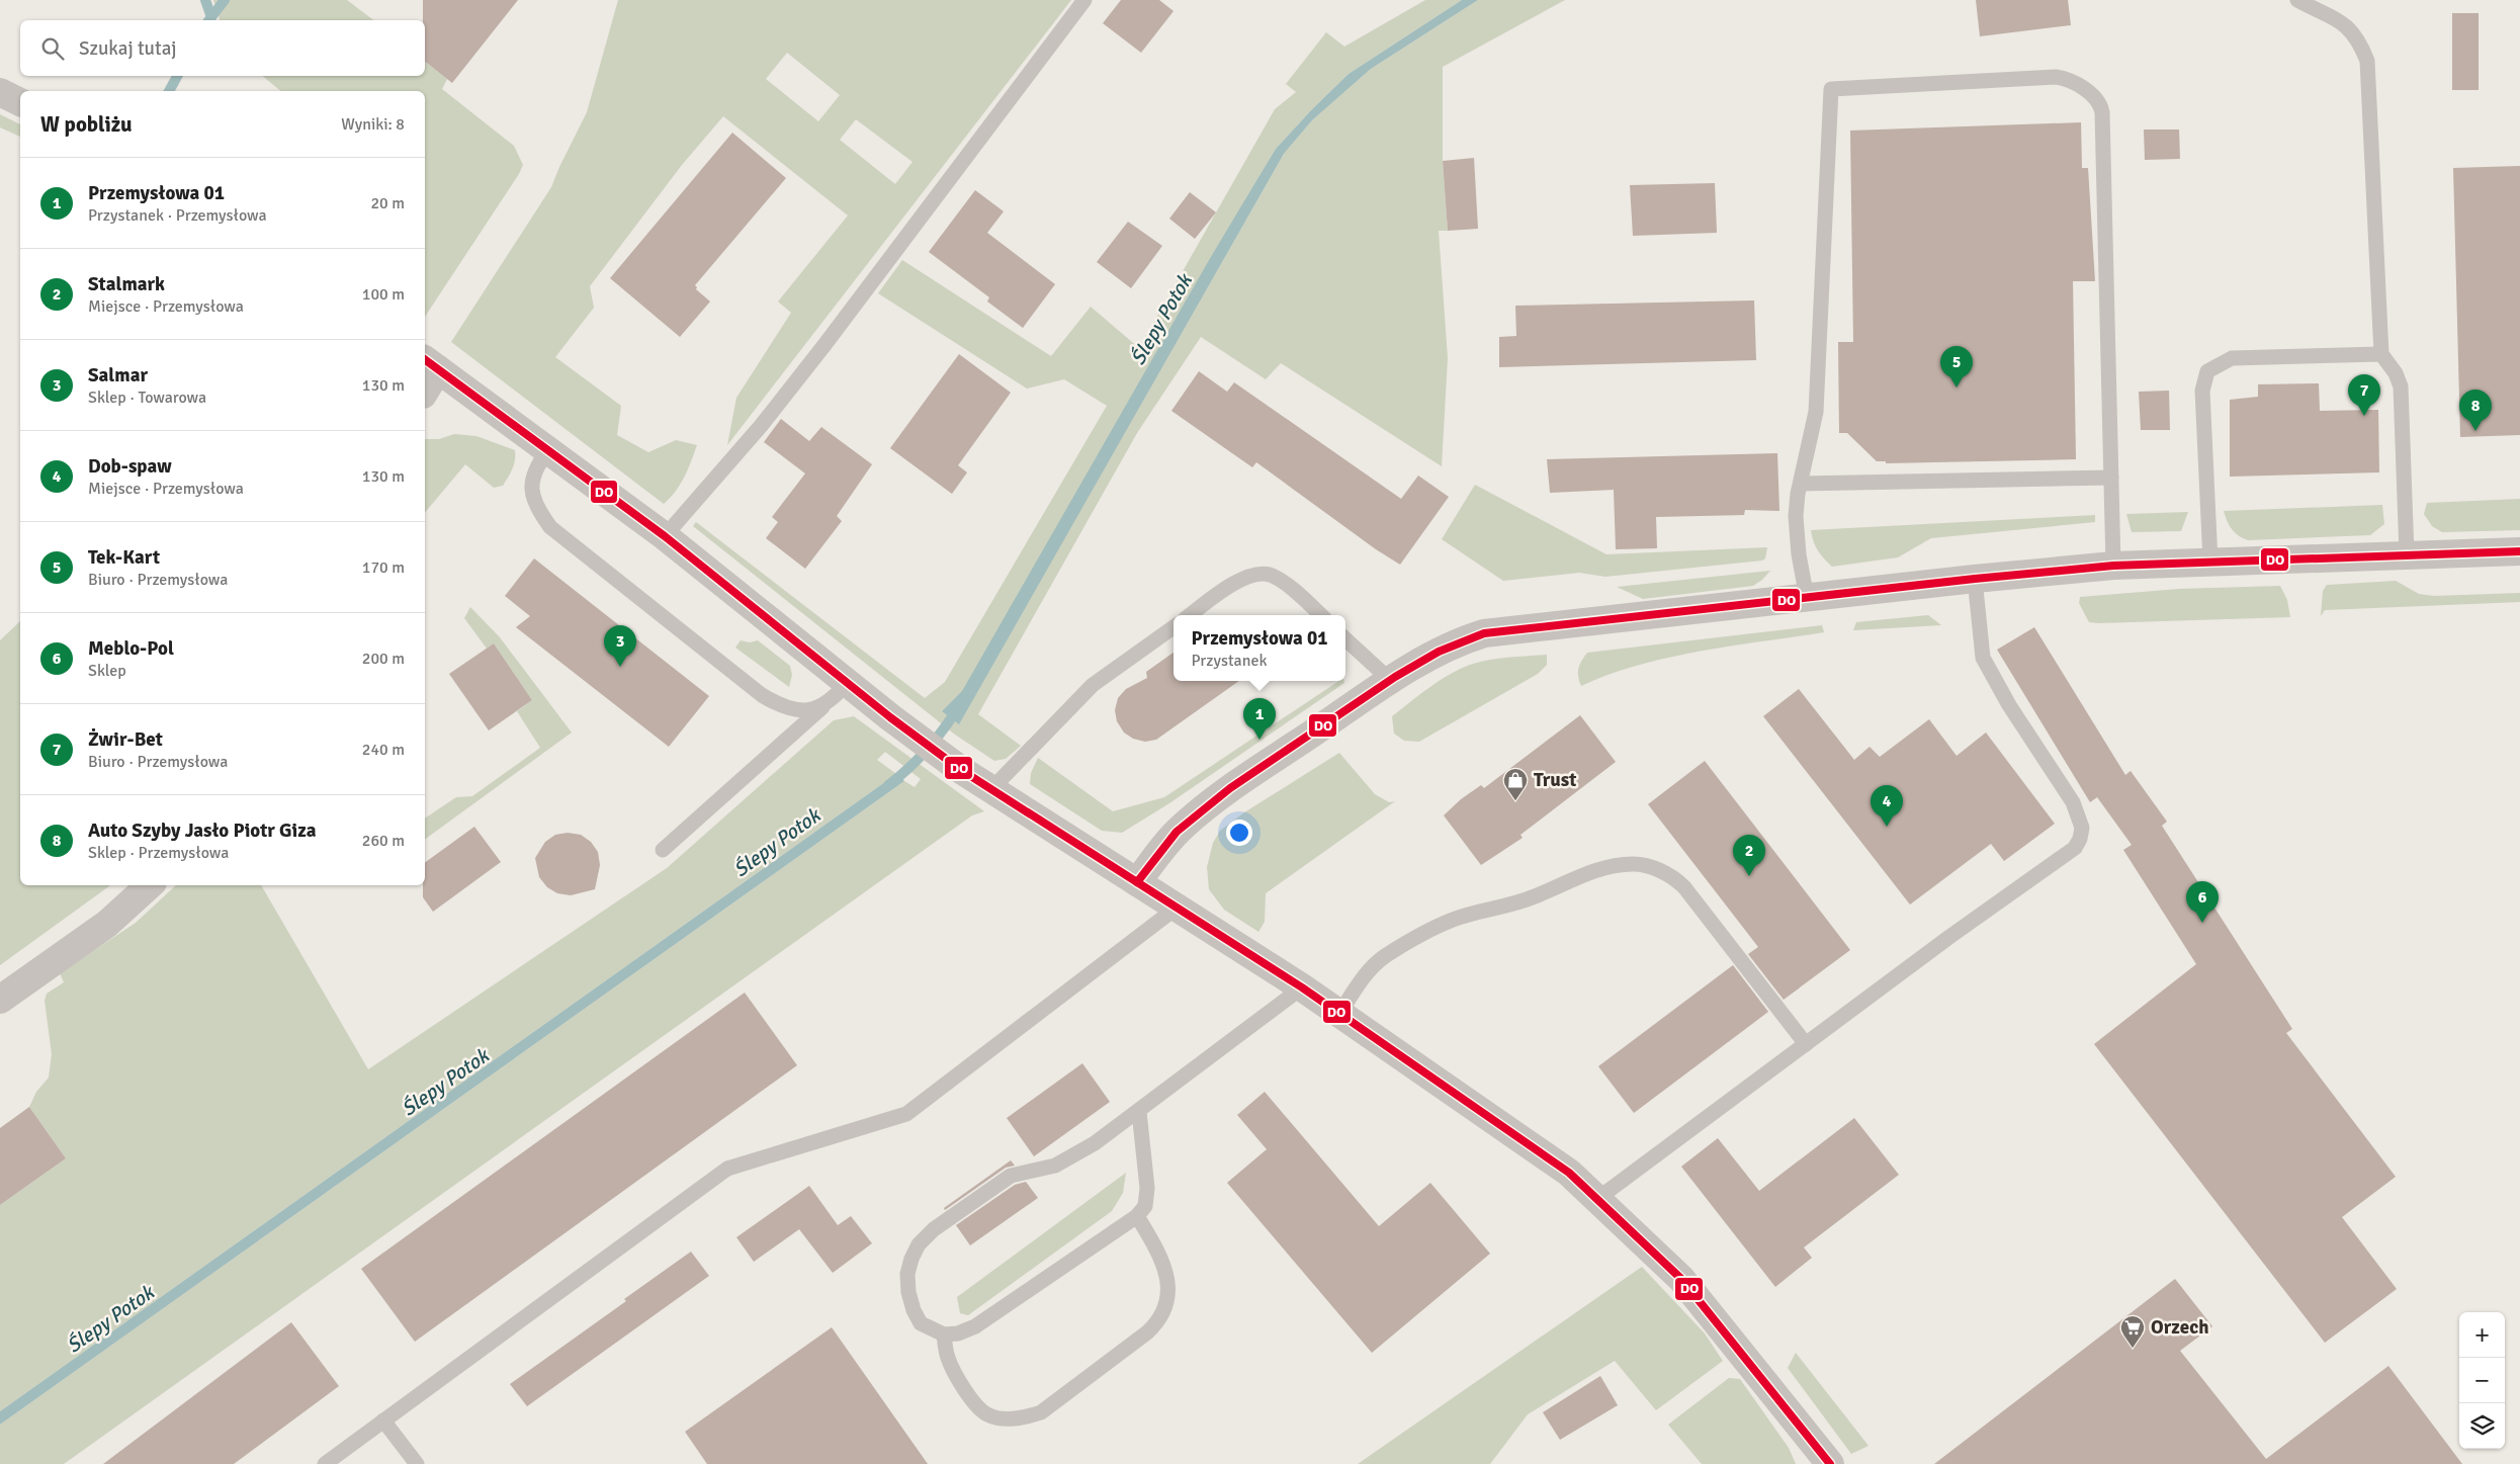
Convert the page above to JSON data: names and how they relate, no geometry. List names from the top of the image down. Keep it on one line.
{"water":["Ślepy Potok"],"places":{"shop":["Trust"],"supermarket":["Orzech"]},"lines":["transit line DO"],"page":{"search":"Szukaj tutaj","heading":["W pobliżu","Wyniki: 8"],"list":[{"mark":"1","name":"Przemysłowa 01","note":"Przystanek · Przemysłowa","value":"20 m"},{"mark":"2","name":"Stalmark","note":"Miejsce · Przemysłowa","value":"100 m"},{"mark":"3","name":"Salmar","note":"Sklep · Towarowa","value":"130 m"},{"mark":"4","name":"Dob-spaw","note":"Miejsce · Przemysłowa","value":"130 m"},{"mark":"5","name":"Tek-Kart","note":"Biuro · Przemysłowa","value":"170 m"},{"mark":"6","name":"Meblo-Pol","note":"Sklep","value":"200 m"},{"mark":"7","name":"Żwir-Bet","note":"Biuro · Przemysłowa","value":"240 m"},{"mark":"8","name":"Auto Szyby Jasło Piotr Giza","note":"Sklep · Przemysłowa","value":"260 m"}],"pins":["5","7","8","3","1","4","2","6"],"popup":["Przemysłowa 01","Przystanek"],"map_buttons":["+","−"]}}
